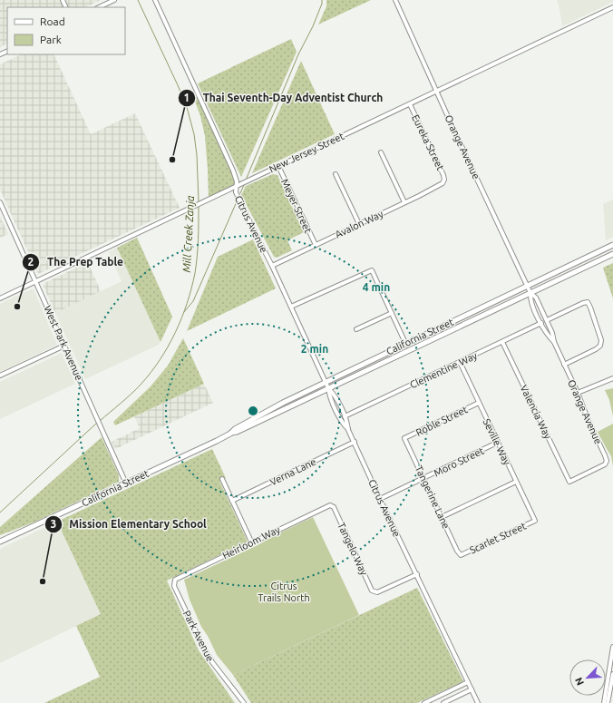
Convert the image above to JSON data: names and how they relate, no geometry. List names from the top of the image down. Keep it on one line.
{"streets":{"main road":["California Street"],"street":["Eureka Street","Orange Avenue","New Jersey Street","Meyer Street","Citrus Avenue","Avalon Way","West Park Avenue","Clementine Way","Valencia Way","Roble Street","Seville Way","Moro Street","Verna Lane","Tangerine Lane","Scarlet Street","Heirloom Way","Tangelo Way","Park Avenue"]},"crossings":[["Eureka Street","New Jersey Street"],["Eureka Street","Avalon Way"],["Orange Avenue","New Jersey Street"],["Orange Avenue","California Street"],["Orange Avenue","Clementine Way"],["Orange Avenue","Valencia Way"],["New Jersey Street","Meyer Street"],["New Jersey Street","Citrus Avenue"],["New Jersey Street","West Park Avenue"],["Meyer Street","Avalon Way"],["Citrus Avenue","Avalon Way"],["Citrus Avenue","California Street"],["Citrus Avenue","Clementine Way"],["Citrus Avenue","Moro Street"],["Citrus Avenue","Verna Lane"],["Citrus Avenue","Tangelo Way"],["California Street","West Park Avenue"],["Clementine Way","Valencia Way"],["Clementine Way","Seville Way"],["Roble Street","Seville Way"],["Roble Street","Tangerine Lane"],["Seville Way","Moro Street"],["Seville Way","Scarlet Street"],["Moro Street","Tangerine Lane"],["Tangerine Lane","Scarlet Street"],["Heirloom Way","Tangelo Way"],["Heirloom Way","Park Avenue"]],"water":["Mill Creek Zanja"],"parks":["Citrus Trails North"],"places":["Thai Seventh-Day Adventist Church","The Prep Table","Mission Elementary School"],"legend":["Road","Park"],"north":"bottom left","rings":["4 min","2 min"]}
